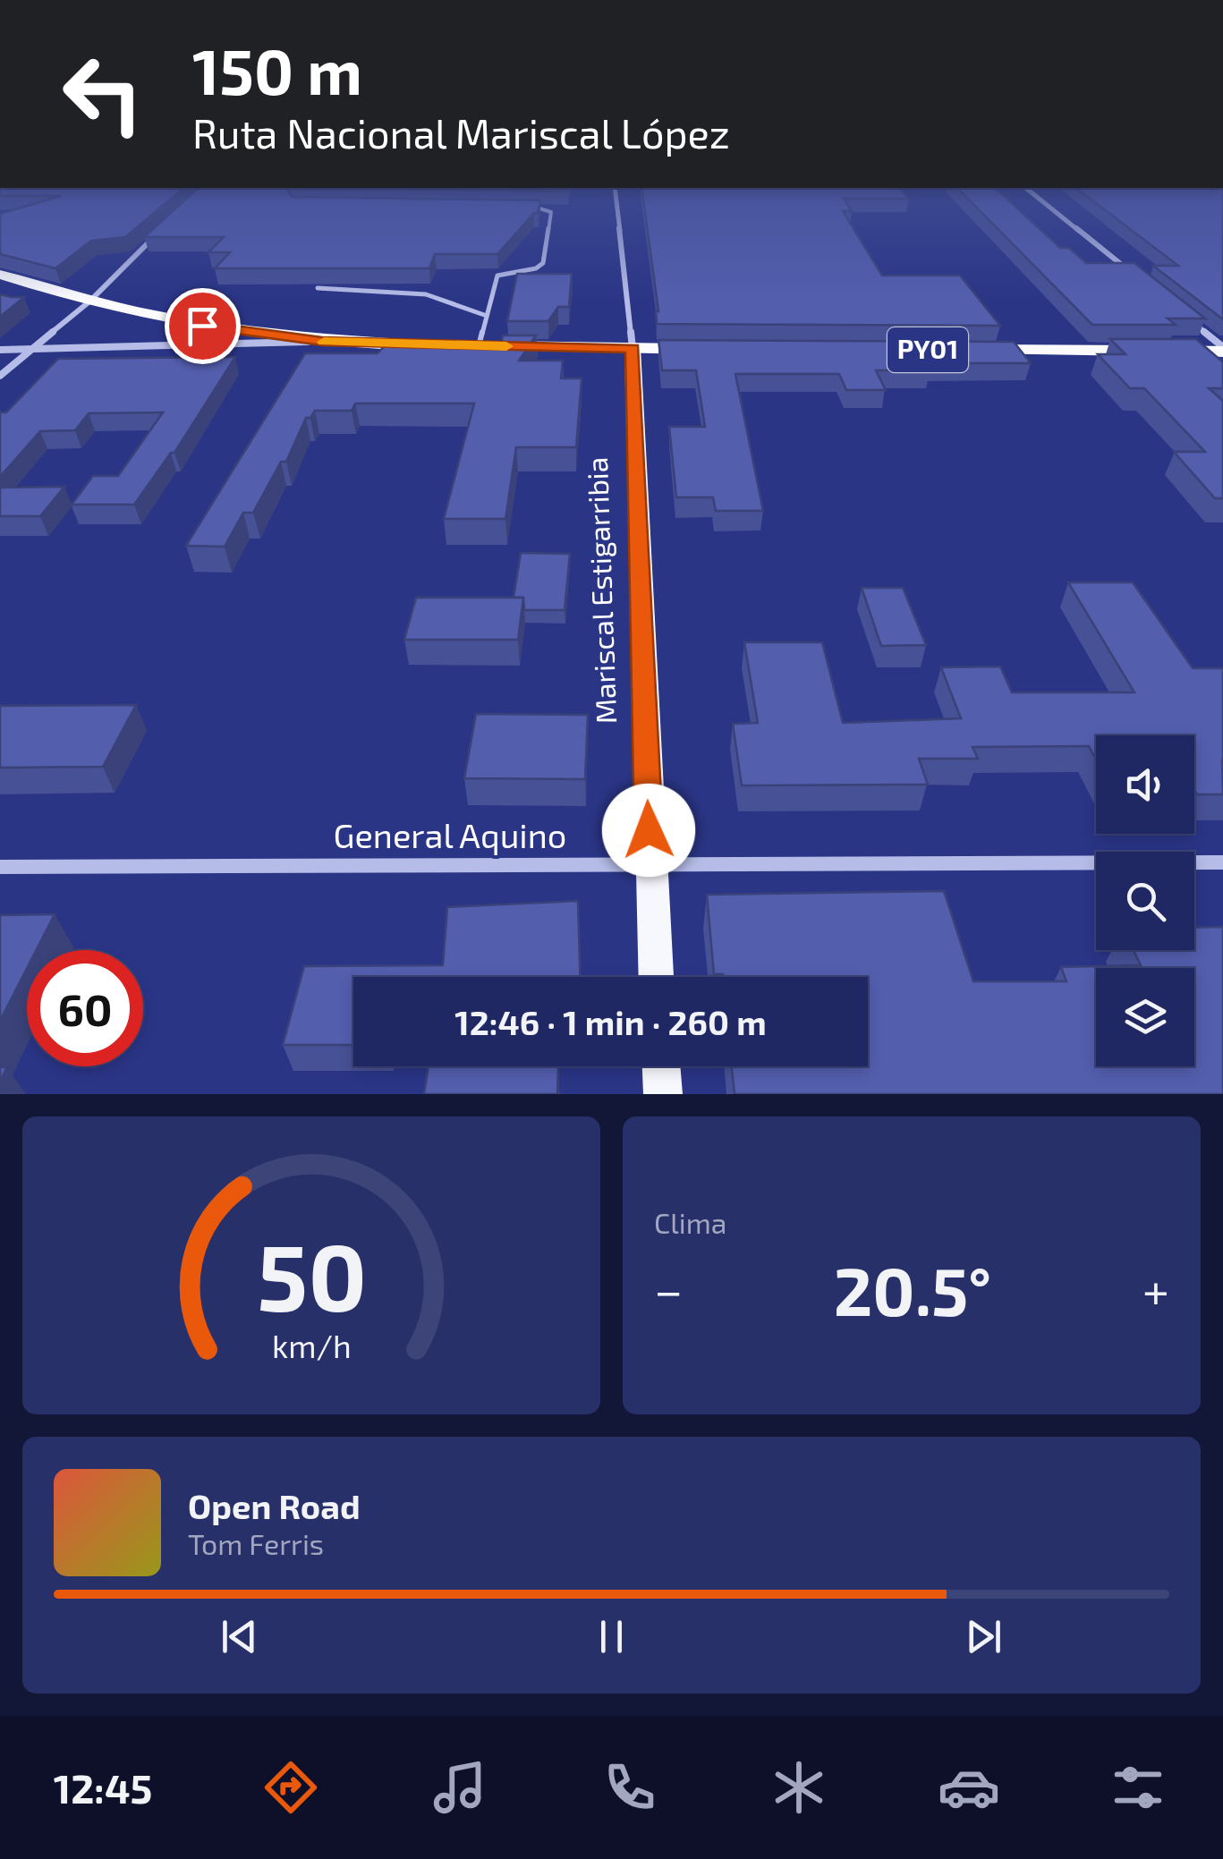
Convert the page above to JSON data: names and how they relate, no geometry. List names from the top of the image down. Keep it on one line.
{"streets":{"highway":["PY01"],"main road":["Mariscal Estigarribia"],"street":["General Aquino"]},"crossings":[["Mariscal Estigarribia","General Aquino"]],"page":{"turn":["150 m","Ruta Nacional Mariscal López"],"limit":"60","trip":"12:46 · 1 min · 260 m","tile":"Clima","heat":["−","20.5°","+"],"song":["Open Road","Tom Ferris"],"tabs":"12:45","gauge":["50","km/h"]}}
